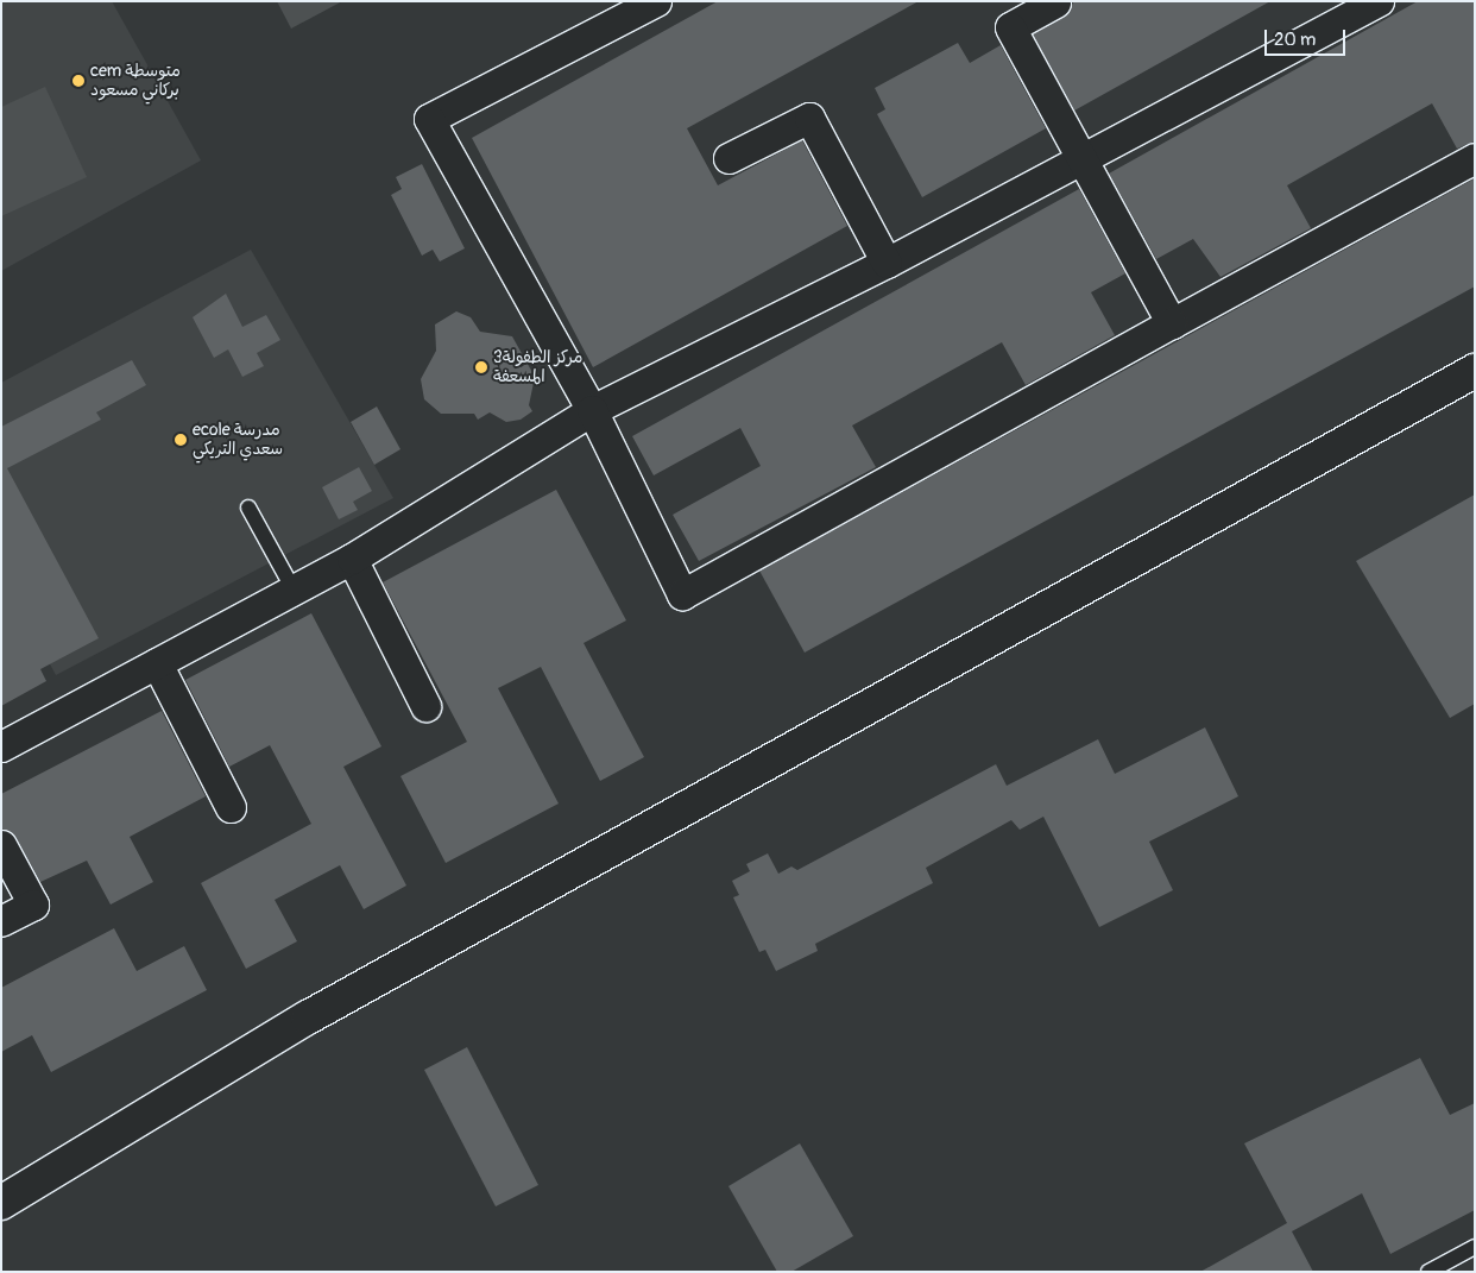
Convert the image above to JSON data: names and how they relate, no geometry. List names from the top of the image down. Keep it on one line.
{"places":["cem متوسطة بركاني مسعود","3مركز الطفولة المسعفة","ecole مدرسة سعدي التريكي"],"scale_bar":"20 m"}
